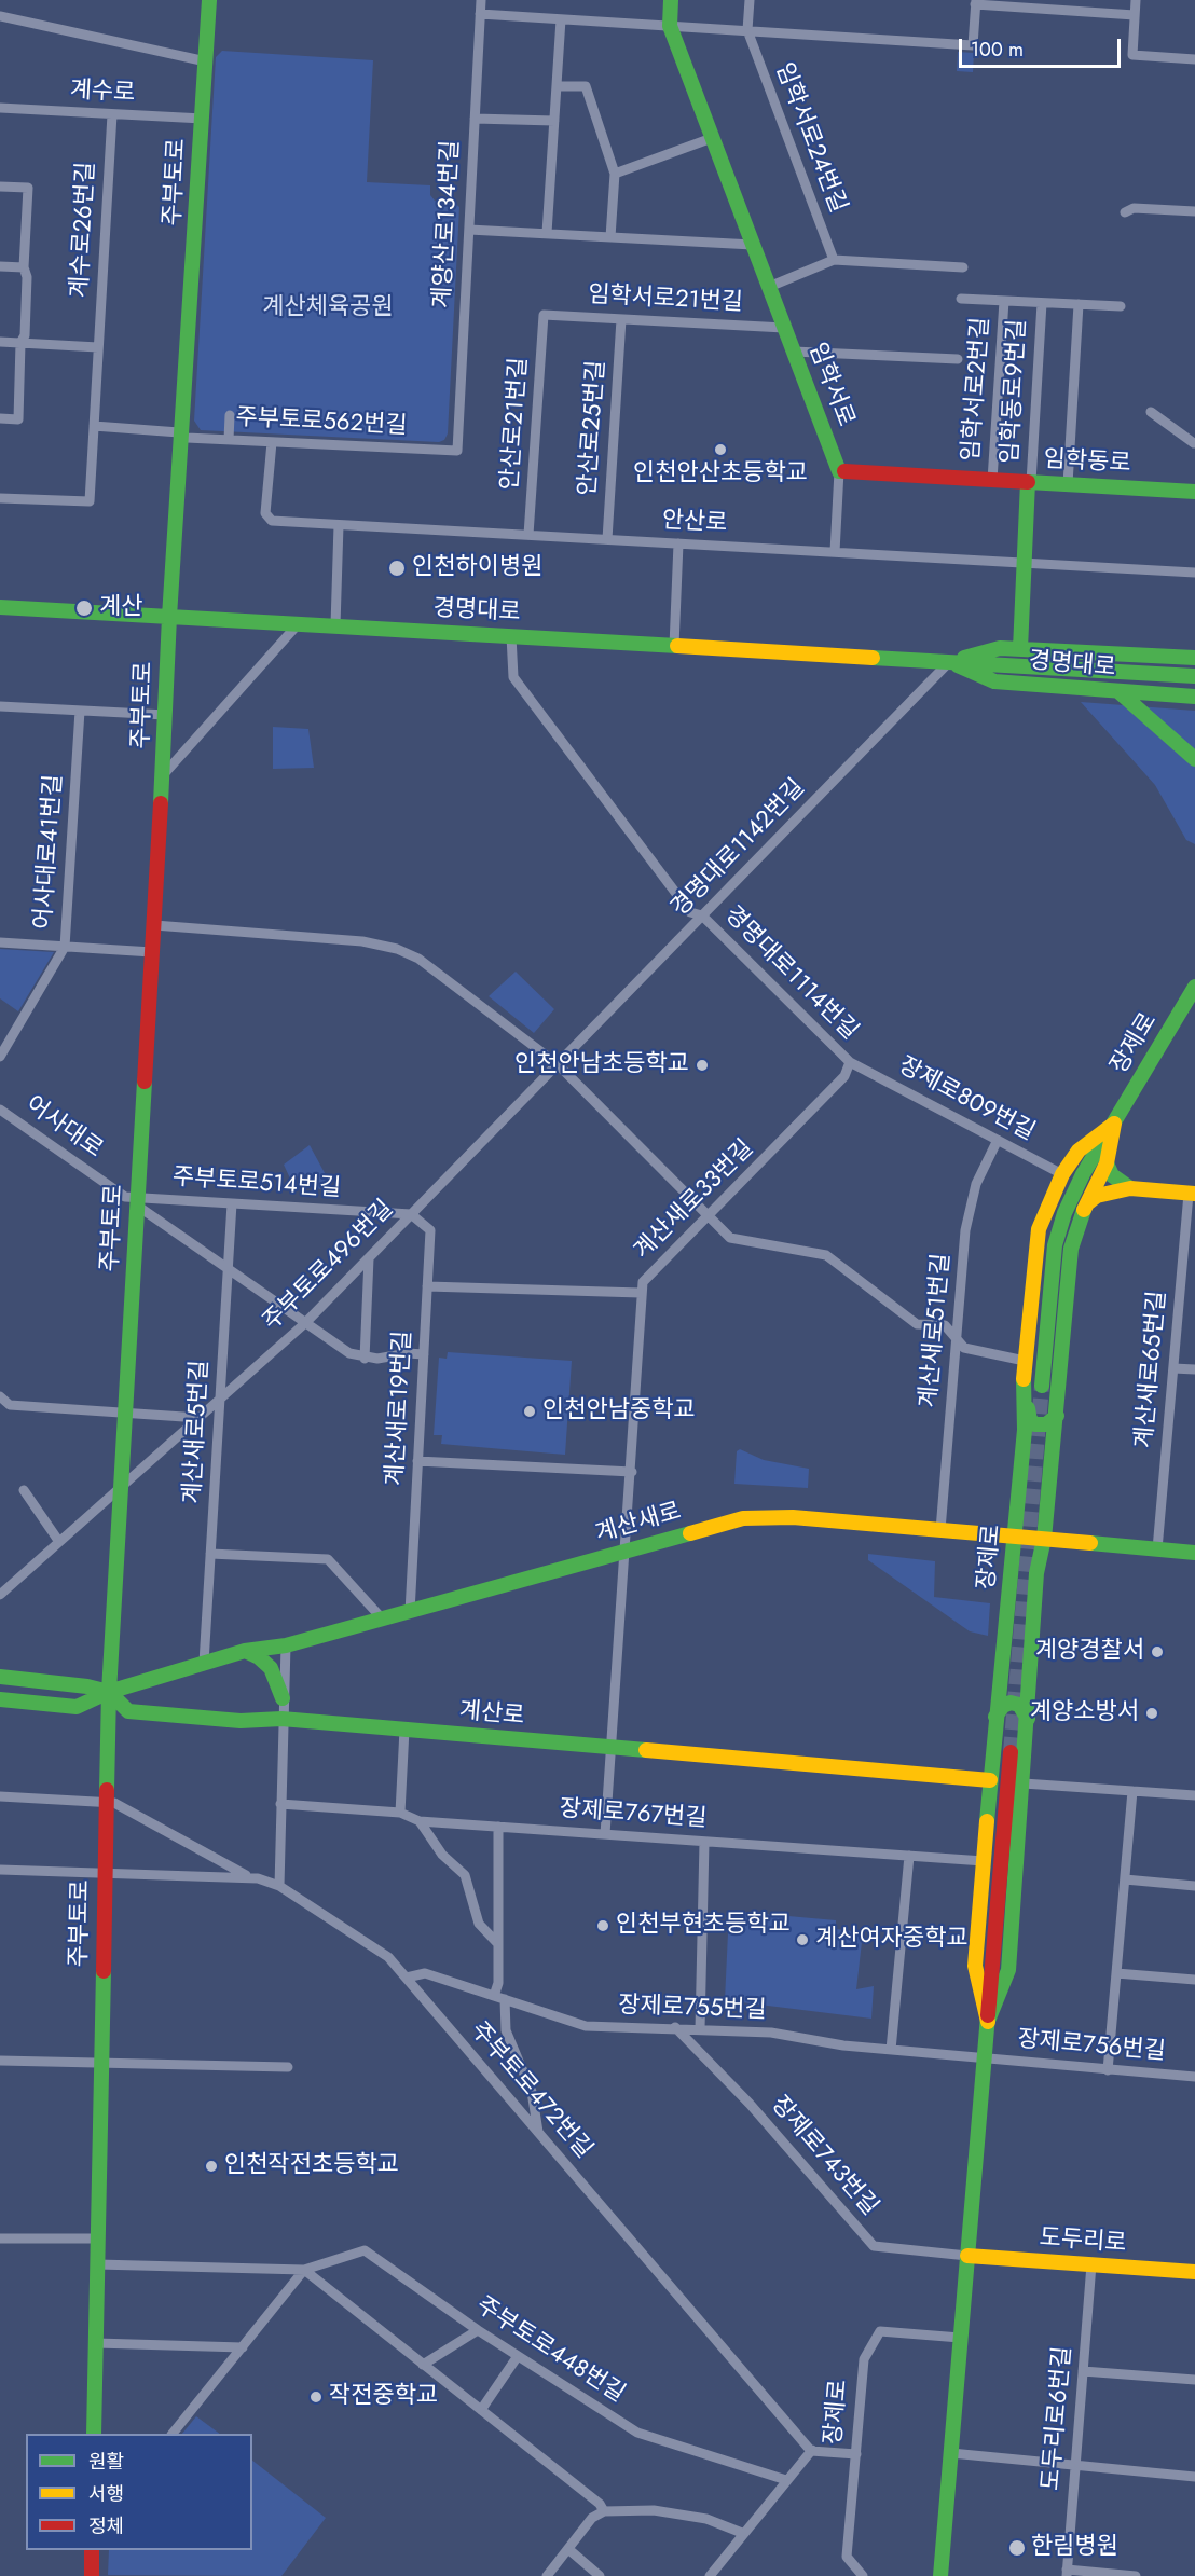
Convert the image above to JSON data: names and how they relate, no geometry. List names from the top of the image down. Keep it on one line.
{"streets":{"main road":["주부토로","임학서로","임학동로","경명대로","장제로","계산새로","계산로","도두리로"],"street":["계수로","임학서로24번길","계양산로134번길","계수로26번길","임학서로21번길","임학서로2번길","임학동로9번길","주부토로562번길","안산로21번길","안산로25번길","안산로","경명대로1142번길","어사대로41번길","경명대로1114번길","장제로809번길","어사대로","주부토로514번길","계산새로33번길","주부토로496번길","계산새로51번길","계산새로65번길","계산새로19번길","계산새로5번길","장제로767번길","장제로755번길","장제로756번길","주부토로472번길","장제로743번길","주부토로448번길","도두리로6번길"]},"crossings":[["계수로","주부토로"],["계수로","계수로26번길"],["주부토로","주부토로562번길"],["주부토로","경명대로"],["주부토로","어사대로"],["주부토로","주부토로514번길"],["주부토로","주부토로496번길"],["주부토로","계산새로"],["주부토로","계산로"],["주부토로","주부토로472번길"],["주부토로","주부토로448번길"],["계양산로134번길","주부토로562번길"],["계수로26번길","주부토로562번길"],["임학서로21번길","임학서로"],["임학서로21번길","안산로21번길"],["임학서로21번길","안산로25번길"],["임학동로9번길","임학동로"],["주부토로562번길","안산로"],["안산로21번길","안산로"],["안산로25번길","안산로"],["임학동로","안산로"],["임학동로","경명대로"],["경명대로","경명대로1142번길"],["경명대로","경명대로1114번길"],["경명대로1142번길","경명대로1114번길"],["경명대로1142번길","주부토로496번길"],["경명대로1114번길","장제로809번길"],["경명대로1114번길","계산새로33번길"],["장제로","장제로809번길"],["장제로","계산새로"],["장제로","계산로"],["장제로","장제로767번길"],["장제로","장제로755번길"],["장제로","장제로756번길"],["장제로","장제로743번길"],["장제로","도두리로"],["장제로809번길","계산새로33번길"],["장제로809번길","계산새로51번길"],["어사대로","주부토로514번길"],["주부토로514번길","주부토로496번길"],["주부토로514번길","계산새로19번길"],["주부토로514번길","계산새로5번길"],["계산새로33번길","계산새로"],["계산새로33번길","계산로"],["계산새로33번길","장제로767번길"],["주부토로496번길","계산새로19번길"],["주부토로496번길","계산새로5번길"],["계산새로51번길","계산새로"],["계산새로65번길","계산새로"],["계산새로19번길","계산새로"],["계산새로5번길","계산새로"],["계산새로","계산로"],["장제로755번길","장제로756번길"],["장제로755번길","주부토로472번길"],["장제로755번길","장제로743번길"],["장제로743번길","도두리로"],["도두리로","도두리로6번길"]],"parks":["계산체육공원"],"places":["인천안산초등학교","인천하이병원","계산","인천안남초등학교","인천안남중학교","계양경찰서","계양소방서","인천부현초등학교","계산여자중학교","인천작전초등학교","작전중학교","한림병원"],"legend":["원활","서행","정체"],"scale_bar":"100 m"}
